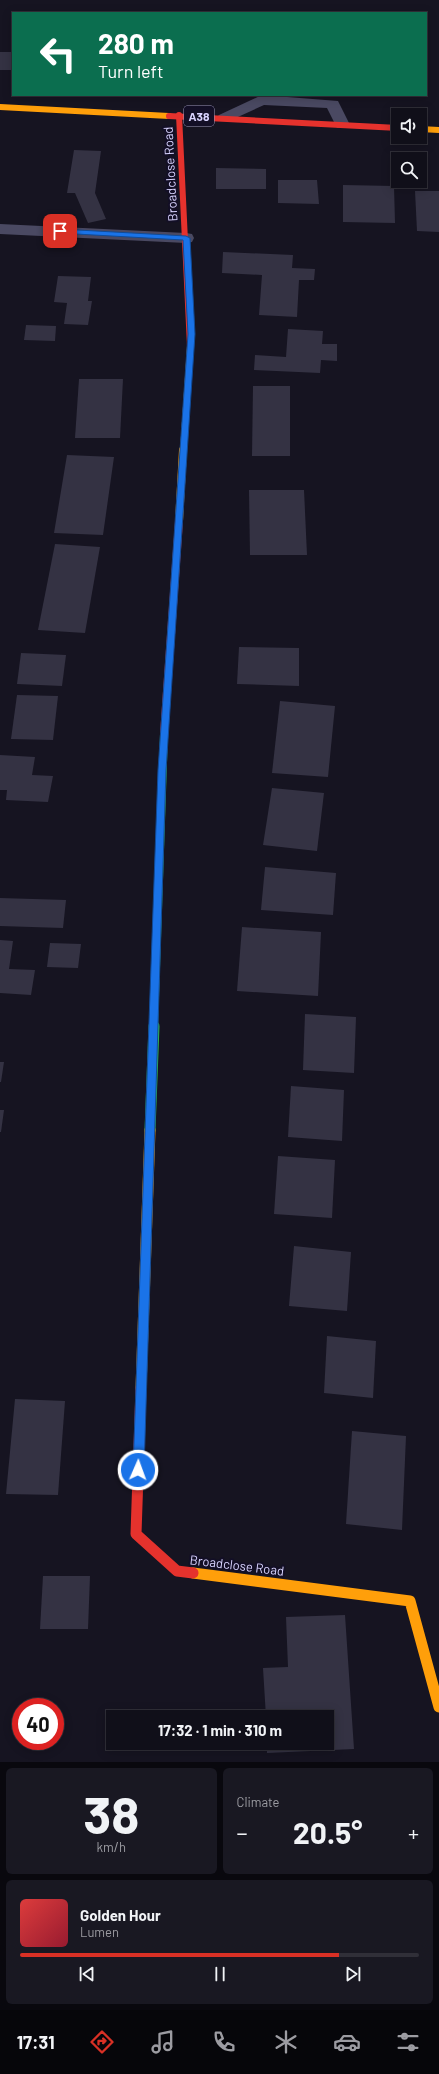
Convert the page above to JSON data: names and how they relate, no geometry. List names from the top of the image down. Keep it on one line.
{"streets":{"street":["A38","Broadclose Road"]},"crossings":[["A38","Broadclose Road"]],"page":{"turn":["280 m","Turn left"],"limit":"40","trip":"17:32 · 1 min · 310 m","tile":[["38","km/h"],"Climate"],"heat":["−","20.5°","+"],"song":["Golden Hour","Lumen"],"tabs":"17:31"}}
